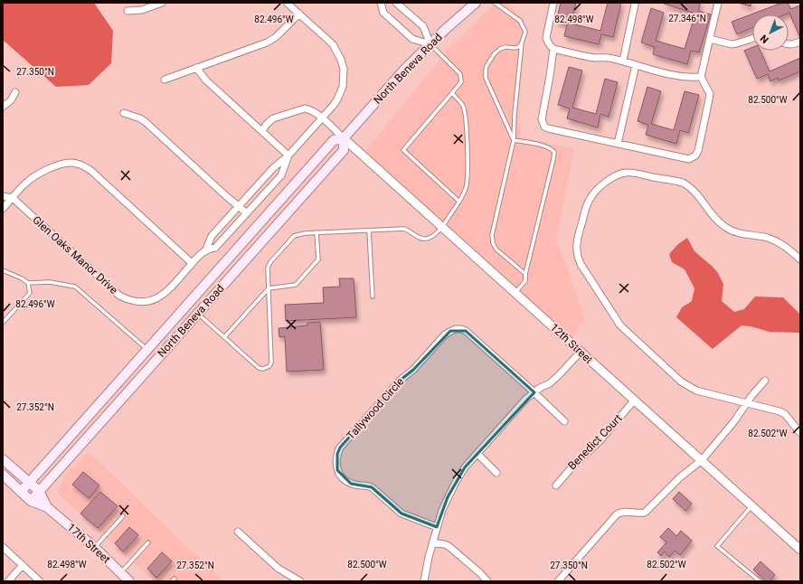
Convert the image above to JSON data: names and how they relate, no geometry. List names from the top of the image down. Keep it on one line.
{"streets":{"main road":["North Beneva Road","17th Street"],"street":["Glen Oaks Manor Drive","12th Street","Tallywood Circle","Benedict Court"]},"crossings":[["North Beneva Road","12th Street"],["North Beneva Road","17th Street"],["12th Street","Benedict Court"]],"north":"bottom left","coordinates":["27.346°N","82.496°W","82.498°W","27.350°N","82.500°W","27.352°N","82.502°W"]}
